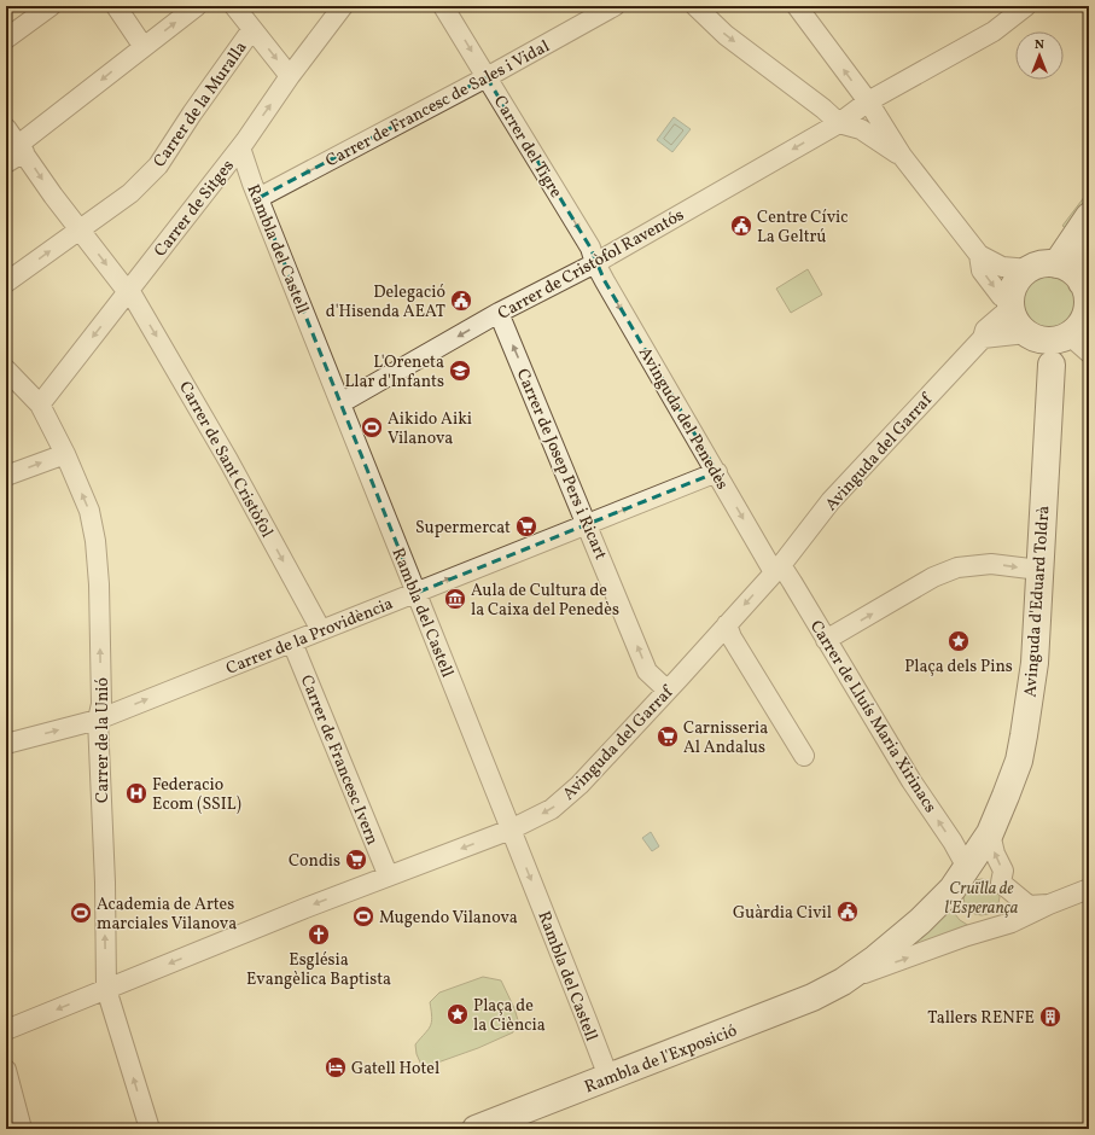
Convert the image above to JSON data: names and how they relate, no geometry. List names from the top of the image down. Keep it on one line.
{"streets":{"street":["Carrer de Francesc de Sales i Vidal","Carrer de la Muralla","Carrer del Tigre","Carrer de Sitges","Rambla del Castell","Carrer de Cristòfol Raventós","Avinguda del Penedès","Avinguda del Garraf","Carrer de Sant Cristòfol","Carrer de Josep Pers i Ricart","Avinguda d'Eduard Toldrà","Carrer de la Providència","Carrer de Lluís Maria Xirinacs","Carrer de la Unió","Carrer de Francesc Ivern","Rambla de l'Exposició"]},"crossings":[["Carrer de Francesc de Sales i Vidal","Carrer del Tigre"],["Carrer de Francesc de Sales i Vidal","Rambla del Castell"],["Carrer de la Muralla","Carrer de Sant Cristòfol"],["Carrer del Tigre","Carrer de Cristòfol Raventós"],["Carrer del Tigre","Avinguda del Penedès"],["Carrer de Sitges","Rambla del Castell"],["Carrer de Sitges","Carrer de Sant Cristòfol"],["Carrer de Sitges","Carrer de la Unió"],["Rambla del Castell","Carrer de Cristòfol Raventós"],["Rambla del Castell","Avinguda del Garraf"],["Rambla del Castell","Carrer de la Providència"],["Rambla del Castell","Rambla de l'Exposició"],["Carrer de Cristòfol Raventós","Avinguda del Penedès"],["Carrer de Cristòfol Raventós","Carrer de Josep Pers i Ricart"],["Avinguda del Penedès","Avinguda del Garraf"],["Avinguda del Penedès","Carrer de la Providència"],["Avinguda del Penedès","Carrer de Lluís Maria Xirinacs"],["Avinguda del Garraf","Carrer de Josep Pers i Ricart"],["Avinguda del Garraf","Avinguda d'Eduard Toldrà"],["Avinguda del Garraf","Carrer de Lluís Maria Xirinacs"],["Avinguda del Garraf","Carrer de la Unió"],["Avinguda del Garraf","Carrer de Francesc Ivern"],["Carrer de Sant Cristòfol","Carrer de la Providència"],["Carrer de Josep Pers i Ricart","Carrer de la Providència"],["Avinguda d'Eduard Toldrà","Carrer de Lluís Maria Xirinacs"],["Avinguda d'Eduard Toldrà","Rambla de l'Exposició"],["Carrer de la Providència","Carrer de la Unió"],["Carrer de la Providència","Carrer de Francesc Ivern"],["Carrer de Lluís Maria Xirinacs","Rambla de l'Exposició"]],"one_way":["Carrer de Francesc de Sales i Vidal","Carrer del Tigre","Carrer de Cristòfol Raventós","Avinguda del Penedès","Avinguda del Garraf","Carrer de Sant Cristòfol","Carrer de Josep Pers i Ricart","Carrer de la Providència","Carrer de la Unió"],"parks":["Cruïlla de l'Esperança"],"places":{"public building":["Centre Cívic La Geltrú","Delegació d'Hisenda AEAT","Guàrdia Civil"],"school or university":["L'Oreneta Llar d'Infants"],"sports":["Aikido Aiki Vilanova","Academia de Artes marciales Vilanova","Mugendo Vilanova"],"supermarket":["Supermercat","Carnisseria Al Andalus","Condis"],"museum":["Aula de Cultura de la Caixa del Penedès"],"place":["Plaça dels Pins","Plaça de la Ciència"],"hospital":["Federacio Ecom (SSIL)"],"church":["Església Evangèlica Baptista"],"building":["Tallers RENFE"],"hotel":["Gatell Hotel"]},"north":"top"}
